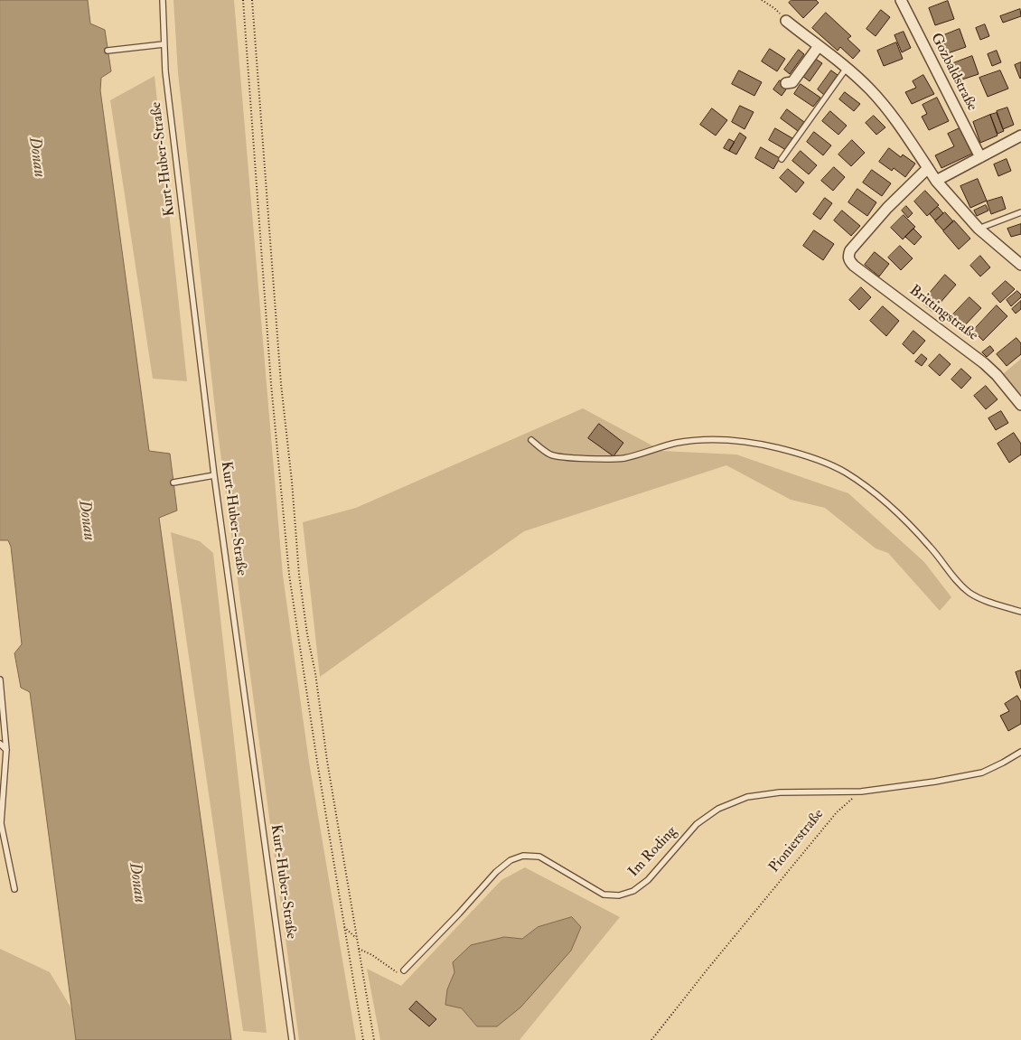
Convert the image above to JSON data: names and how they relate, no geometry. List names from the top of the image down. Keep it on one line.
{"streets":{"street":["Gozbaldstraße","Brittingstraße"],"lane":["Kurt-Huber-Straße","Im Roding"],"path":["Pionierstraße"]},"crossings":[["Pionierstraße","Im Roding"]],"water":["Donau"]}
